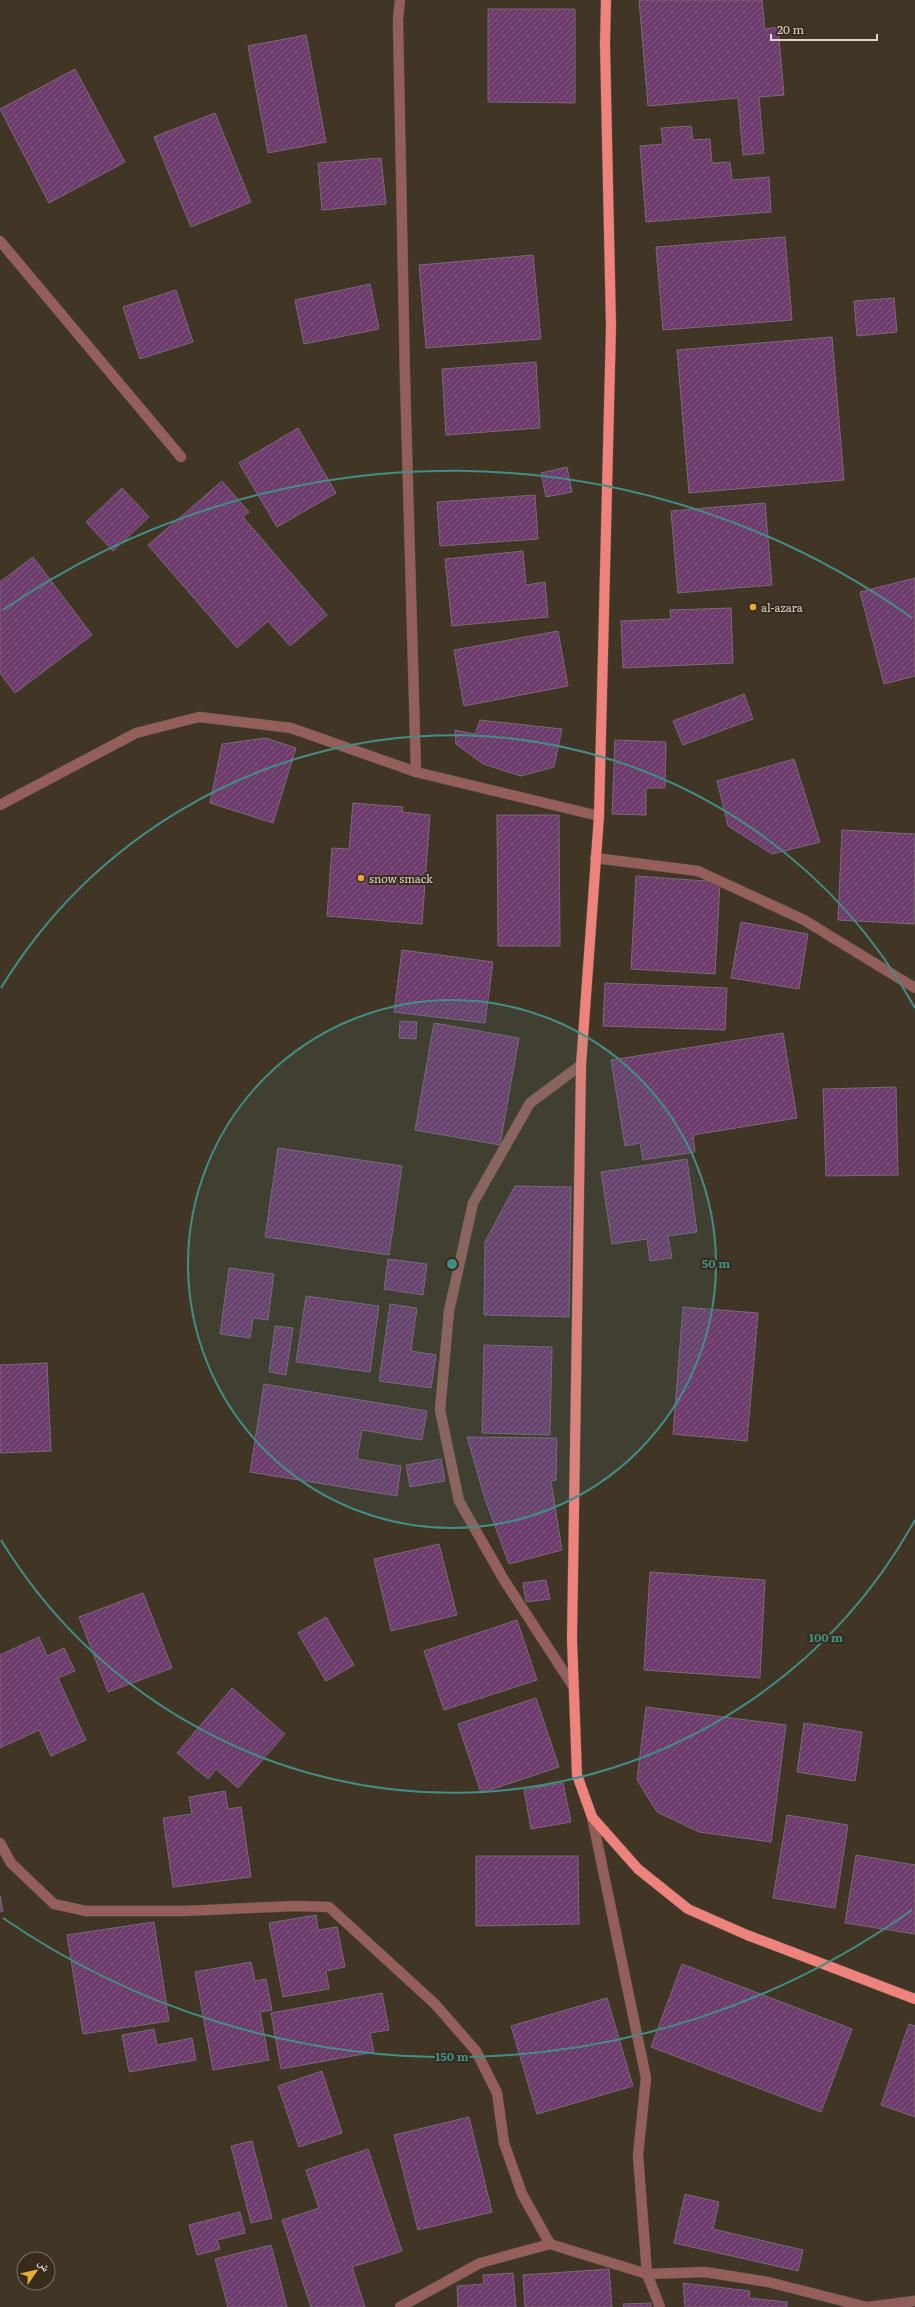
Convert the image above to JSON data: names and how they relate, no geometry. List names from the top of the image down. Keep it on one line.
{"places":["al-azara","snow smack"],"scale_bar":"20 m","north":"top right","rings":["50 m","100 m","150 m"]}
